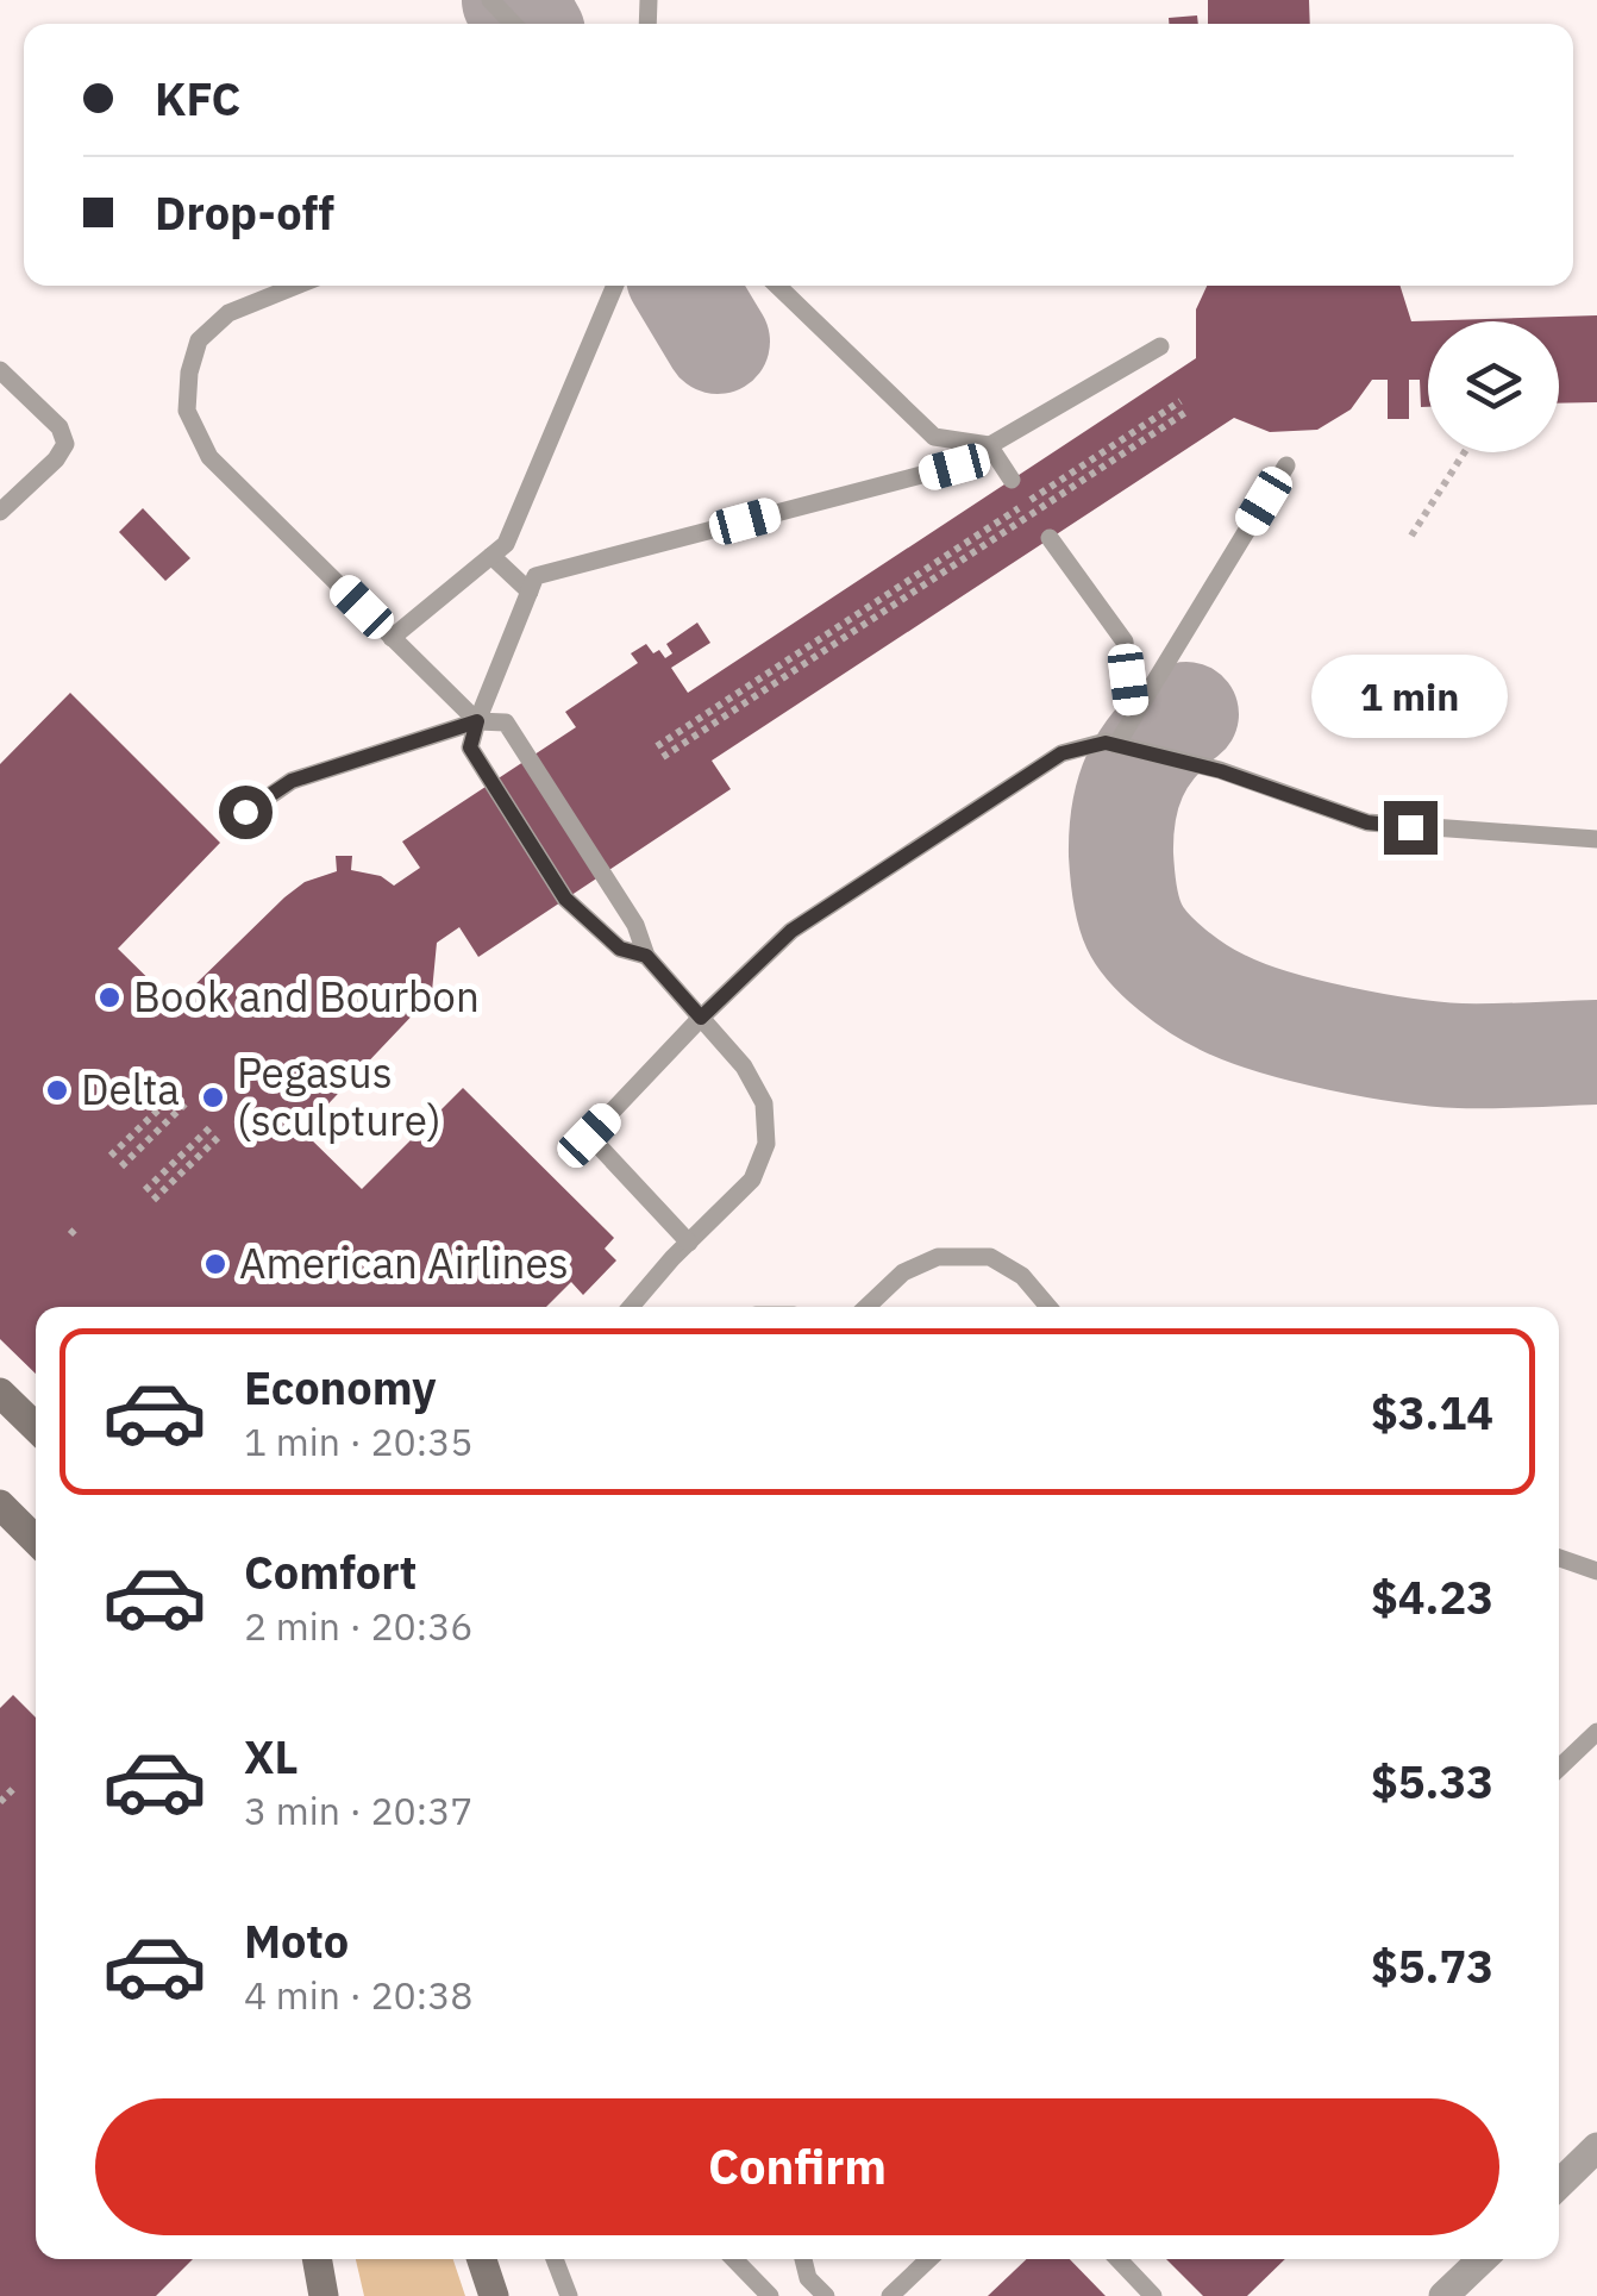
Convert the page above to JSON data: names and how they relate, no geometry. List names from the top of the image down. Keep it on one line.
{"places":["Book and Bourbon","Delta","Pegasus (sculpture)","American Airlines"],"page":{"banner":["KFC","Drop-off"],"bubble":"1 min","list":[{"name":"Economy","note":"1 min · 20:35","value":"$3.14"},{"name":"Comfort","note":"2 min · 20:36","value":"$4.23"},{"name":"XL","note":"3 min · 20:37","value":"$5.33"},{"name":"Moto","note":"4 min · 20:38","value":"$5.73"}],"buttons":"Confirm"}}
